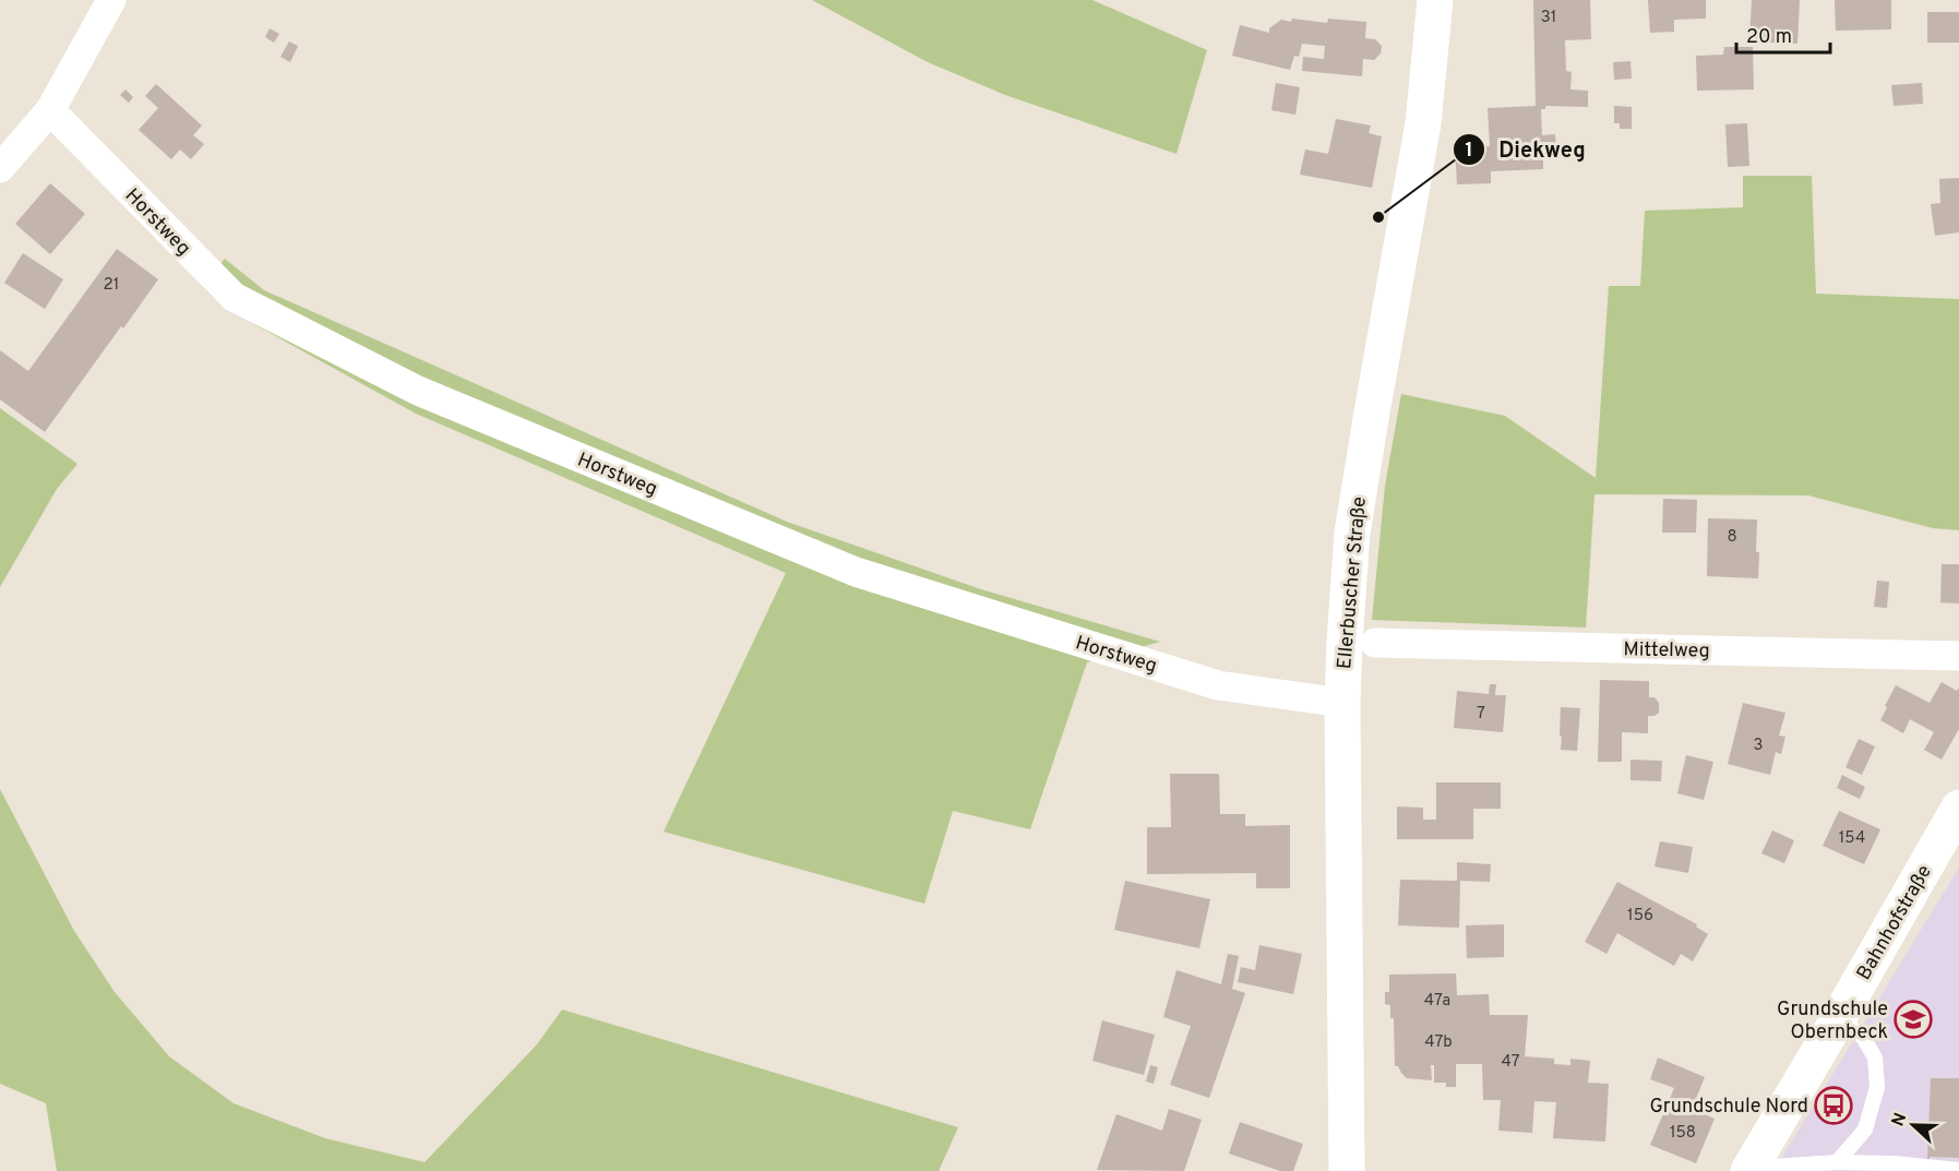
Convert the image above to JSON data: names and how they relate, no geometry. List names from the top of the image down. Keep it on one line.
{"streets":{"main road":["Ellerbuscher Straße","Bahnhofstraße"],"street":["Horstweg","Mittelweg"]},"crossings":[["Horstweg","Ellerbuscher Straße"]],"places":{"other":["Diekweg"],"school or university":["Grundschule Obernbeck"],"bus stop":["Grundschule Nord"]},"house_numbers":["31","21","8","7","3","154","156","47a","47b","47","158"],"scale_bar":"20 m","north":"left"}
